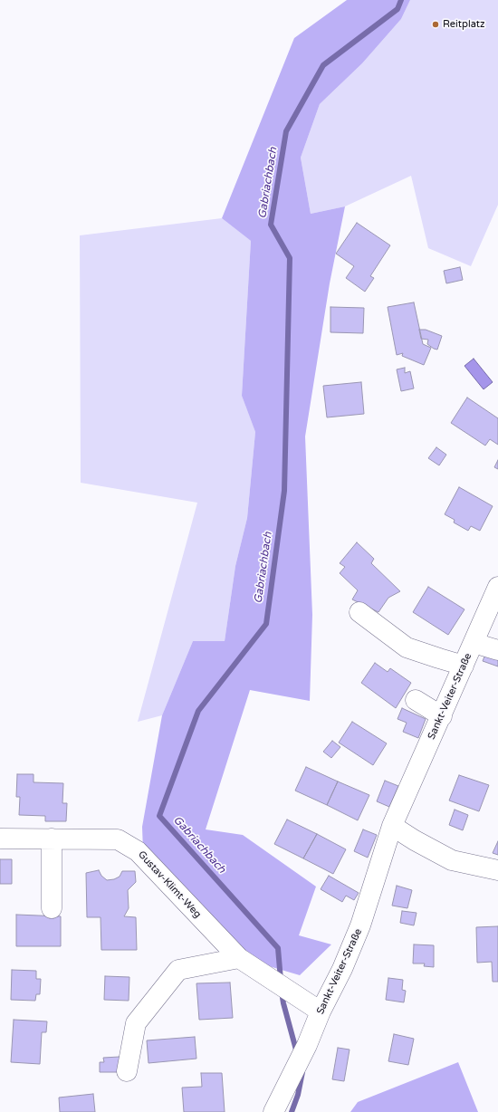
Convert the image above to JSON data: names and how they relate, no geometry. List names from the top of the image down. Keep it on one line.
{"streets":{"street":["Sankt-Veiter-Straße","Gustav-Klimt-Weg"]},"crossings":[["Sankt-Veiter-Straße","Gustav-Klimt-Weg"]],"water":["Gabriachbach"],"places":["Reitplatz"]}
